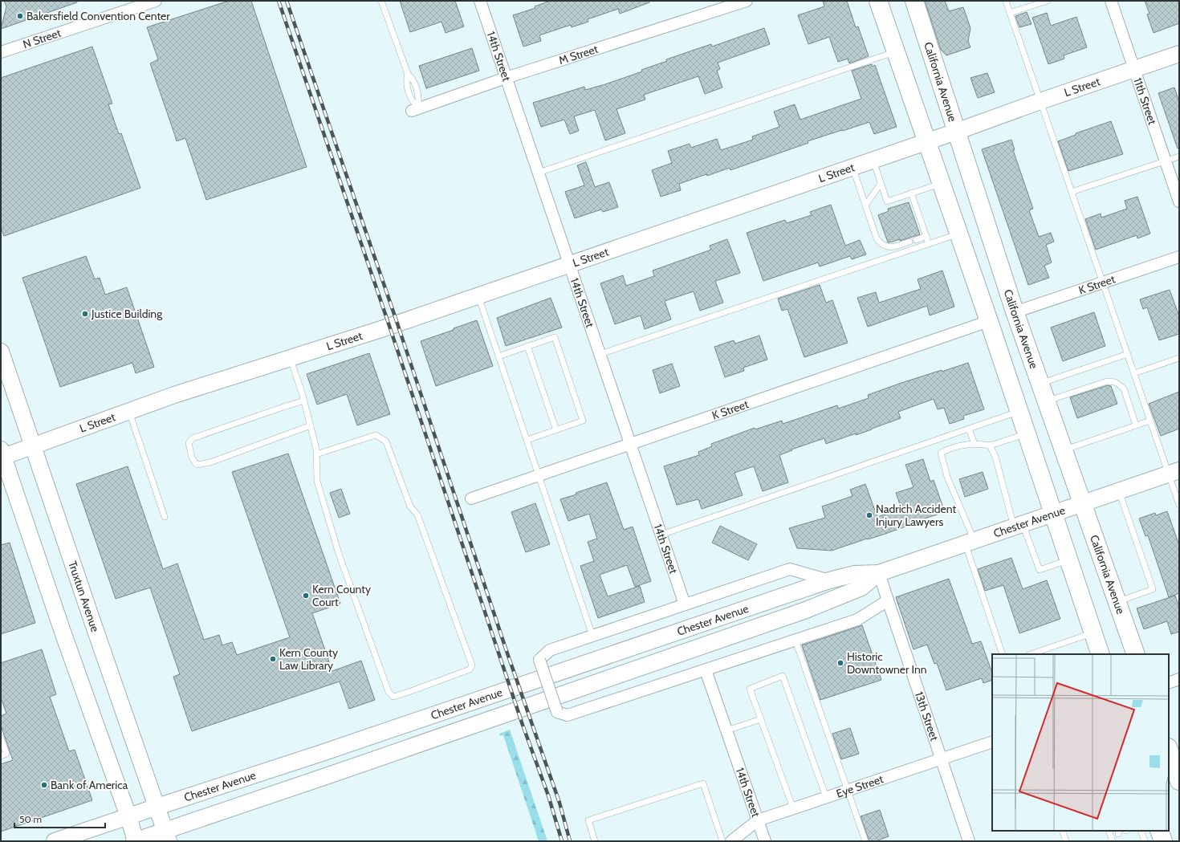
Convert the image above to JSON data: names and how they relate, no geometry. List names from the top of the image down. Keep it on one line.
{"streets":{"main road":["California Avenue","L Street","Chester Avenue","Truxtun Avenue"],"street":["N Street","M Street","14th Street","11th Street","K Street","13th Street","Eye Street"]},"crossings":[["M Street","14th Street"],["14th Street","L Street"],["14th Street","K Street"],["14th Street","Eye Street"],["California Avenue","L Street"],["California Avenue","K Street"],["California Avenue","Chester Avenue"],["L Street","11th Street"],["L Street","Truxtun Avenue"],["Chester Avenue","Truxtun Avenue"],["Chester Avenue","13th Street"],["13th Street","Eye Street"]],"places":["Bakersfield Convention Center","Justice Building","Nadrich Accident Injury Lawyers","Kern County Court","Kern County Law Library","Historic Downtowner Inn","Bank of America"],"scale_bar":"50 m"}
